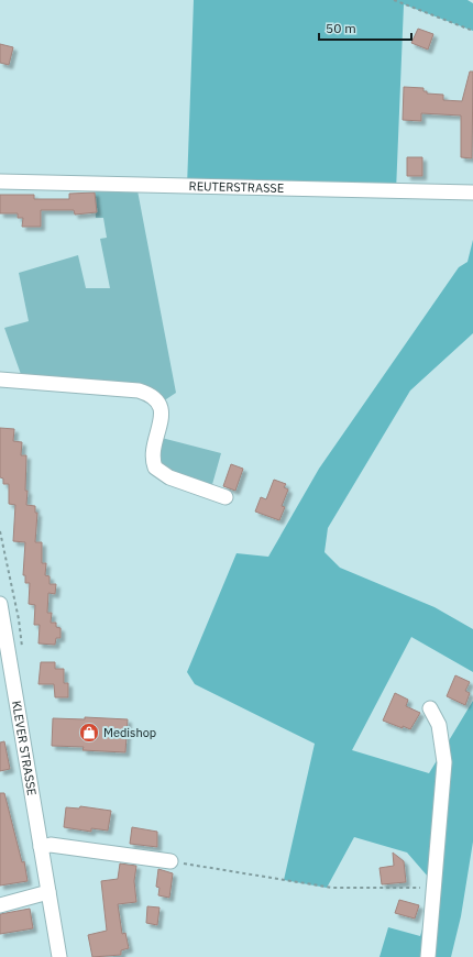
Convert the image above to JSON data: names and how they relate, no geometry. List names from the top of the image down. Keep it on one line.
{"streets":{"street":["REUTERSTRASSE","KLEVER STRASSE"]},"places":{"shop":["Medishop"]},"scale_bar":"50 m"}
